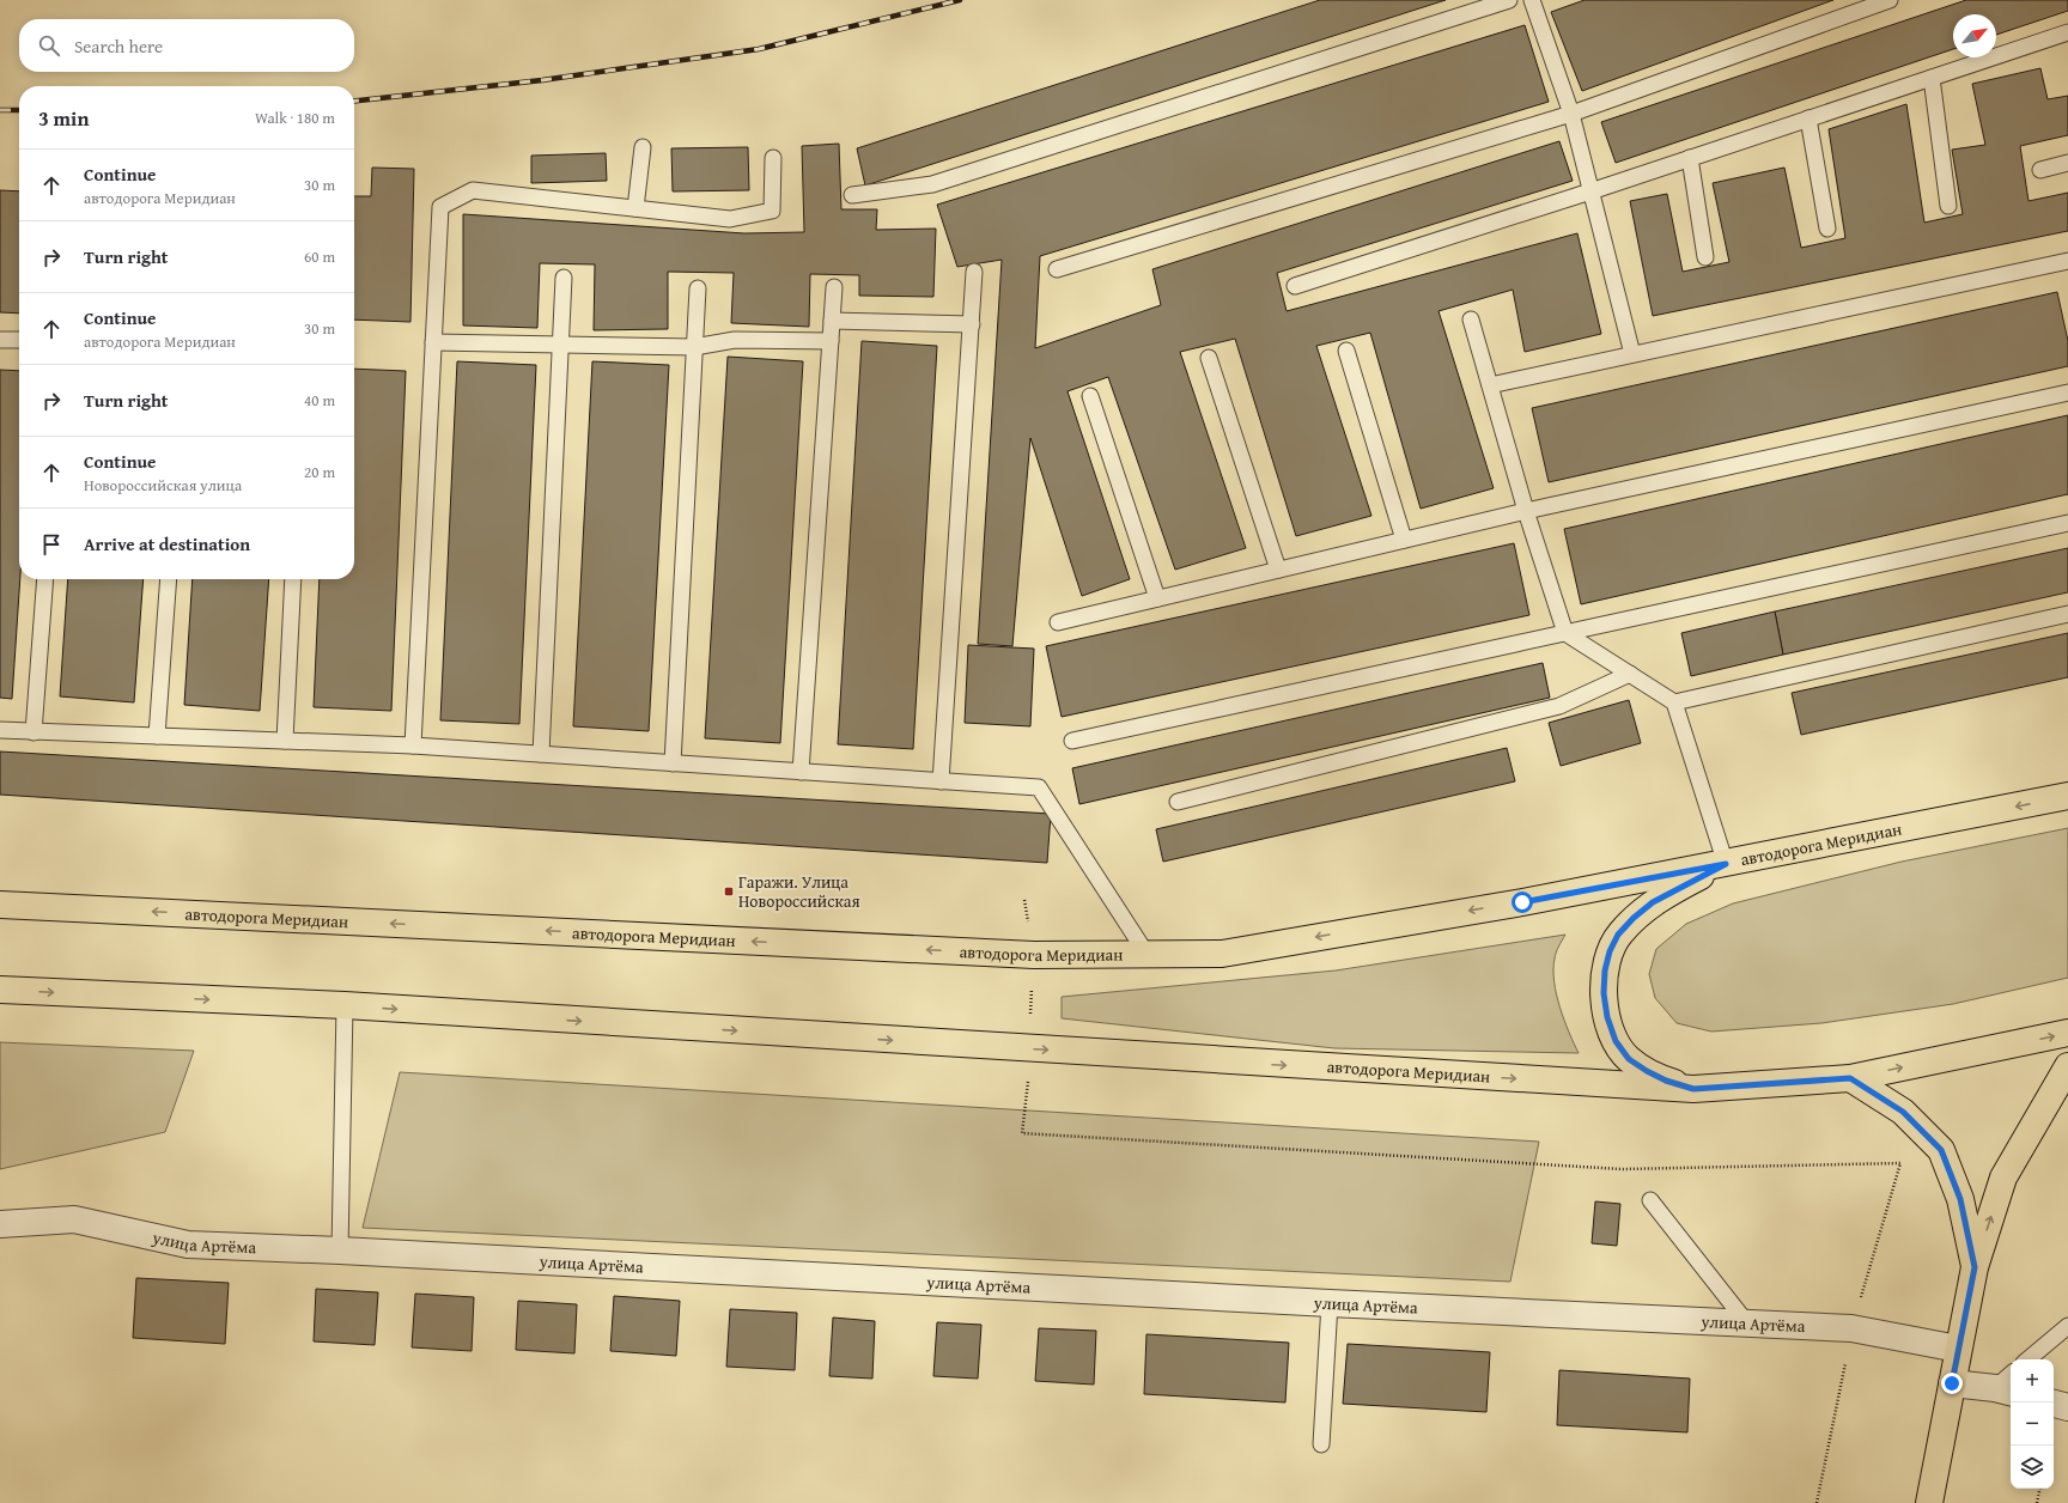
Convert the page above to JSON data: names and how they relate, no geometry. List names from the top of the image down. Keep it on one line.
{"streets":{"main road":["автодорога Меридиан"],"street":["улица Артёма"]},"places":{"transit":["Гаражи. Улица Новороссийская"]},"north":"top right","page":{"search":"Search here","heading":["3 min","Walk · 180 m"],"list":[["Continue","автодорога Меридиан","30 m"],["Turn right","60 m"],["Continue","автодорога Меридиан","30 m"],["Turn right","40 m"],["Continue","Новороссийская улица","20 m"],"Arrive at destination"],"map_buttons":["+","−"]}}
